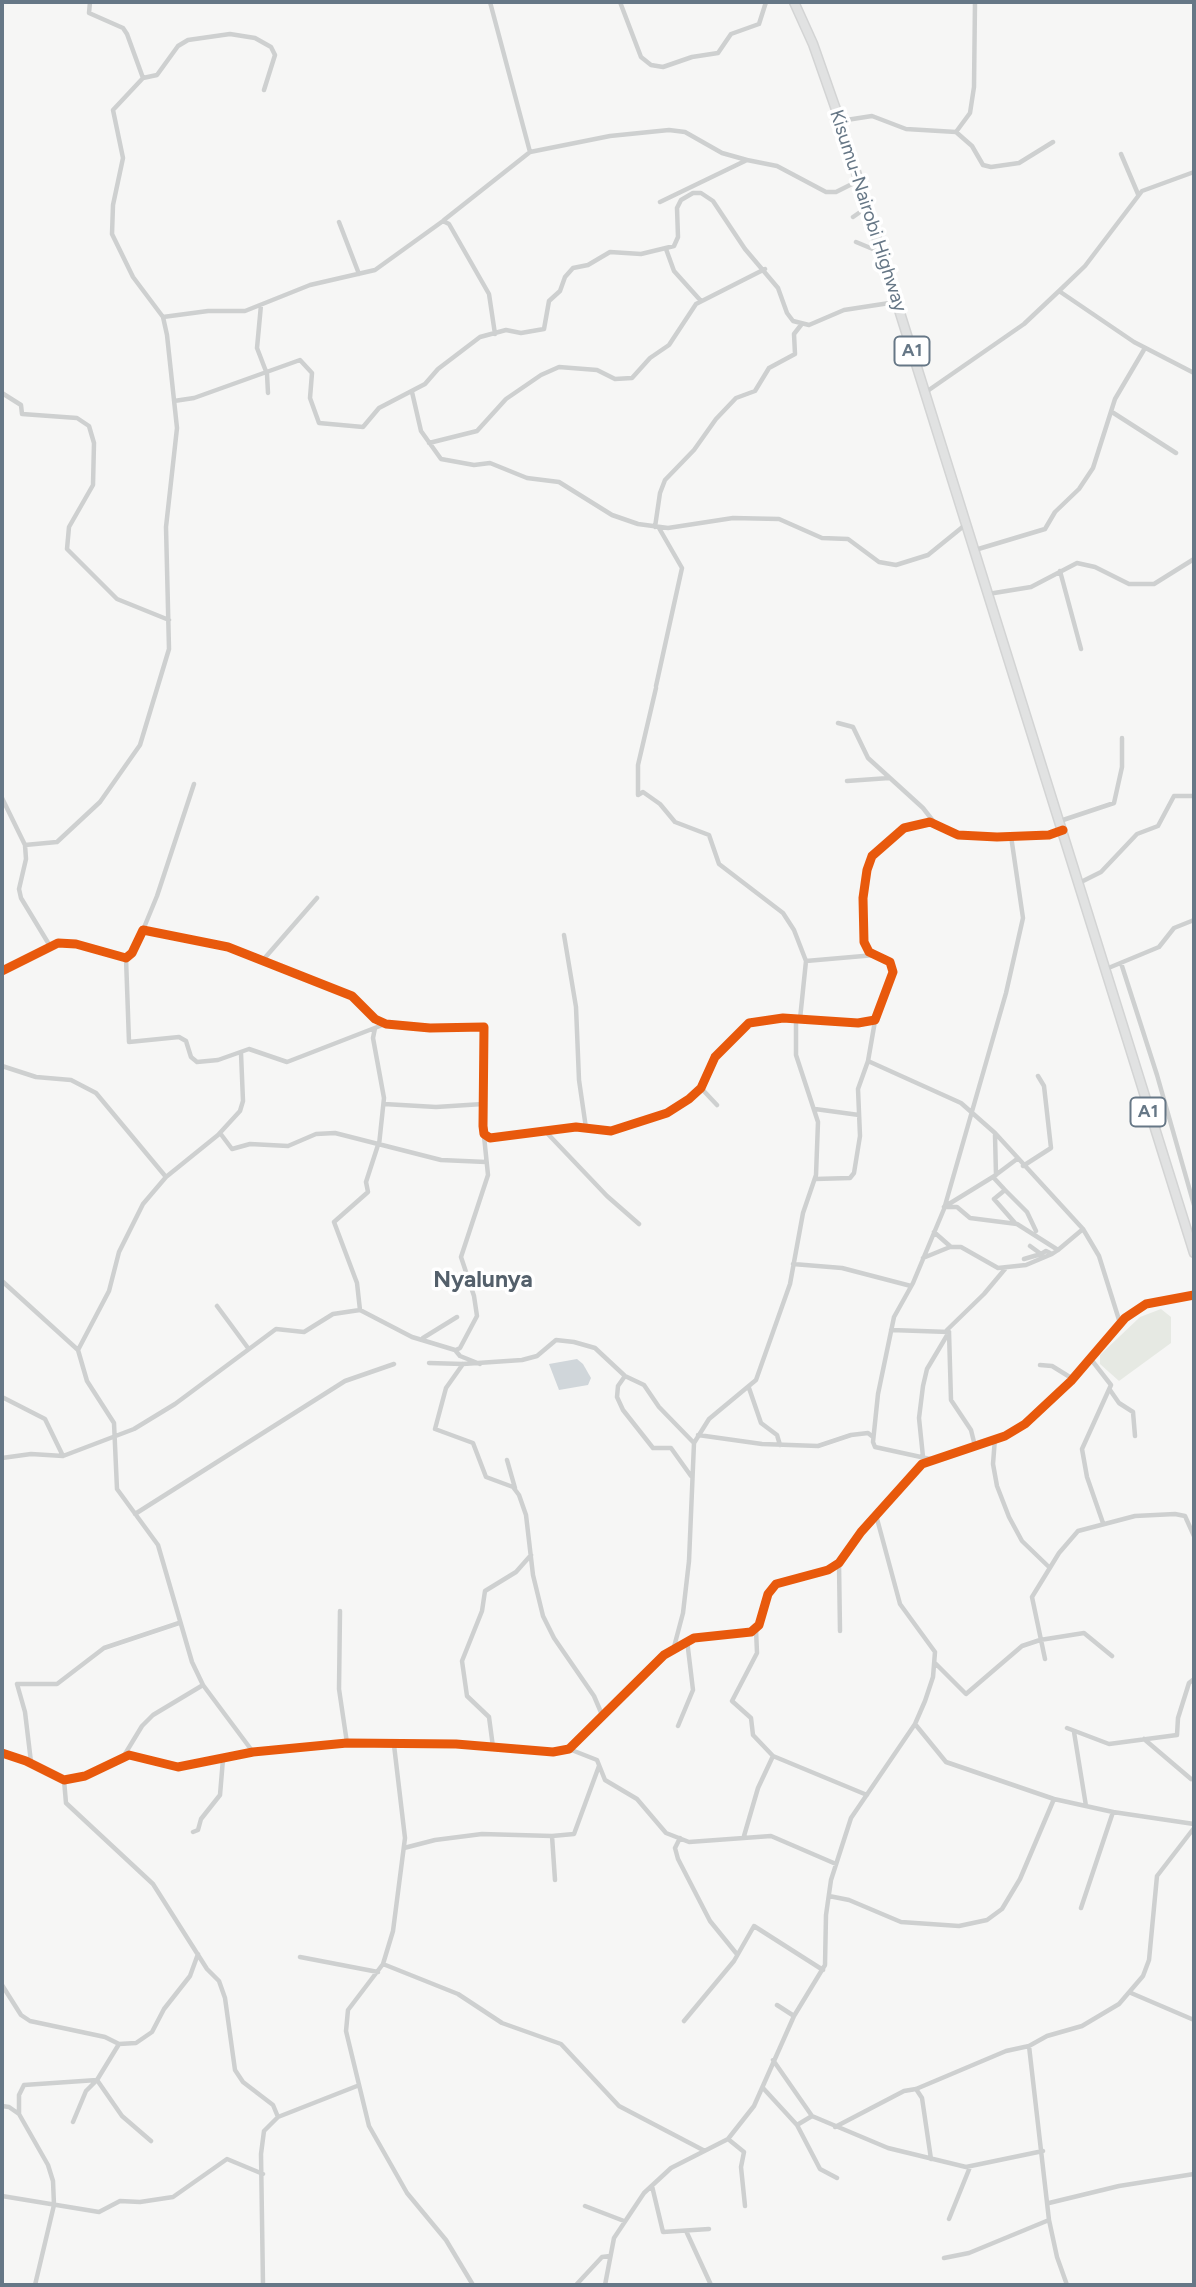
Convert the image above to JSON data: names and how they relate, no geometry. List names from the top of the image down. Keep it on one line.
{"streets":{"highway":["Kisumu-Nairobi Highway","A1"]},"crossings":[["Kisumu-Nairobi Highway","A1"]],"districts":["Nyalunya"]}
